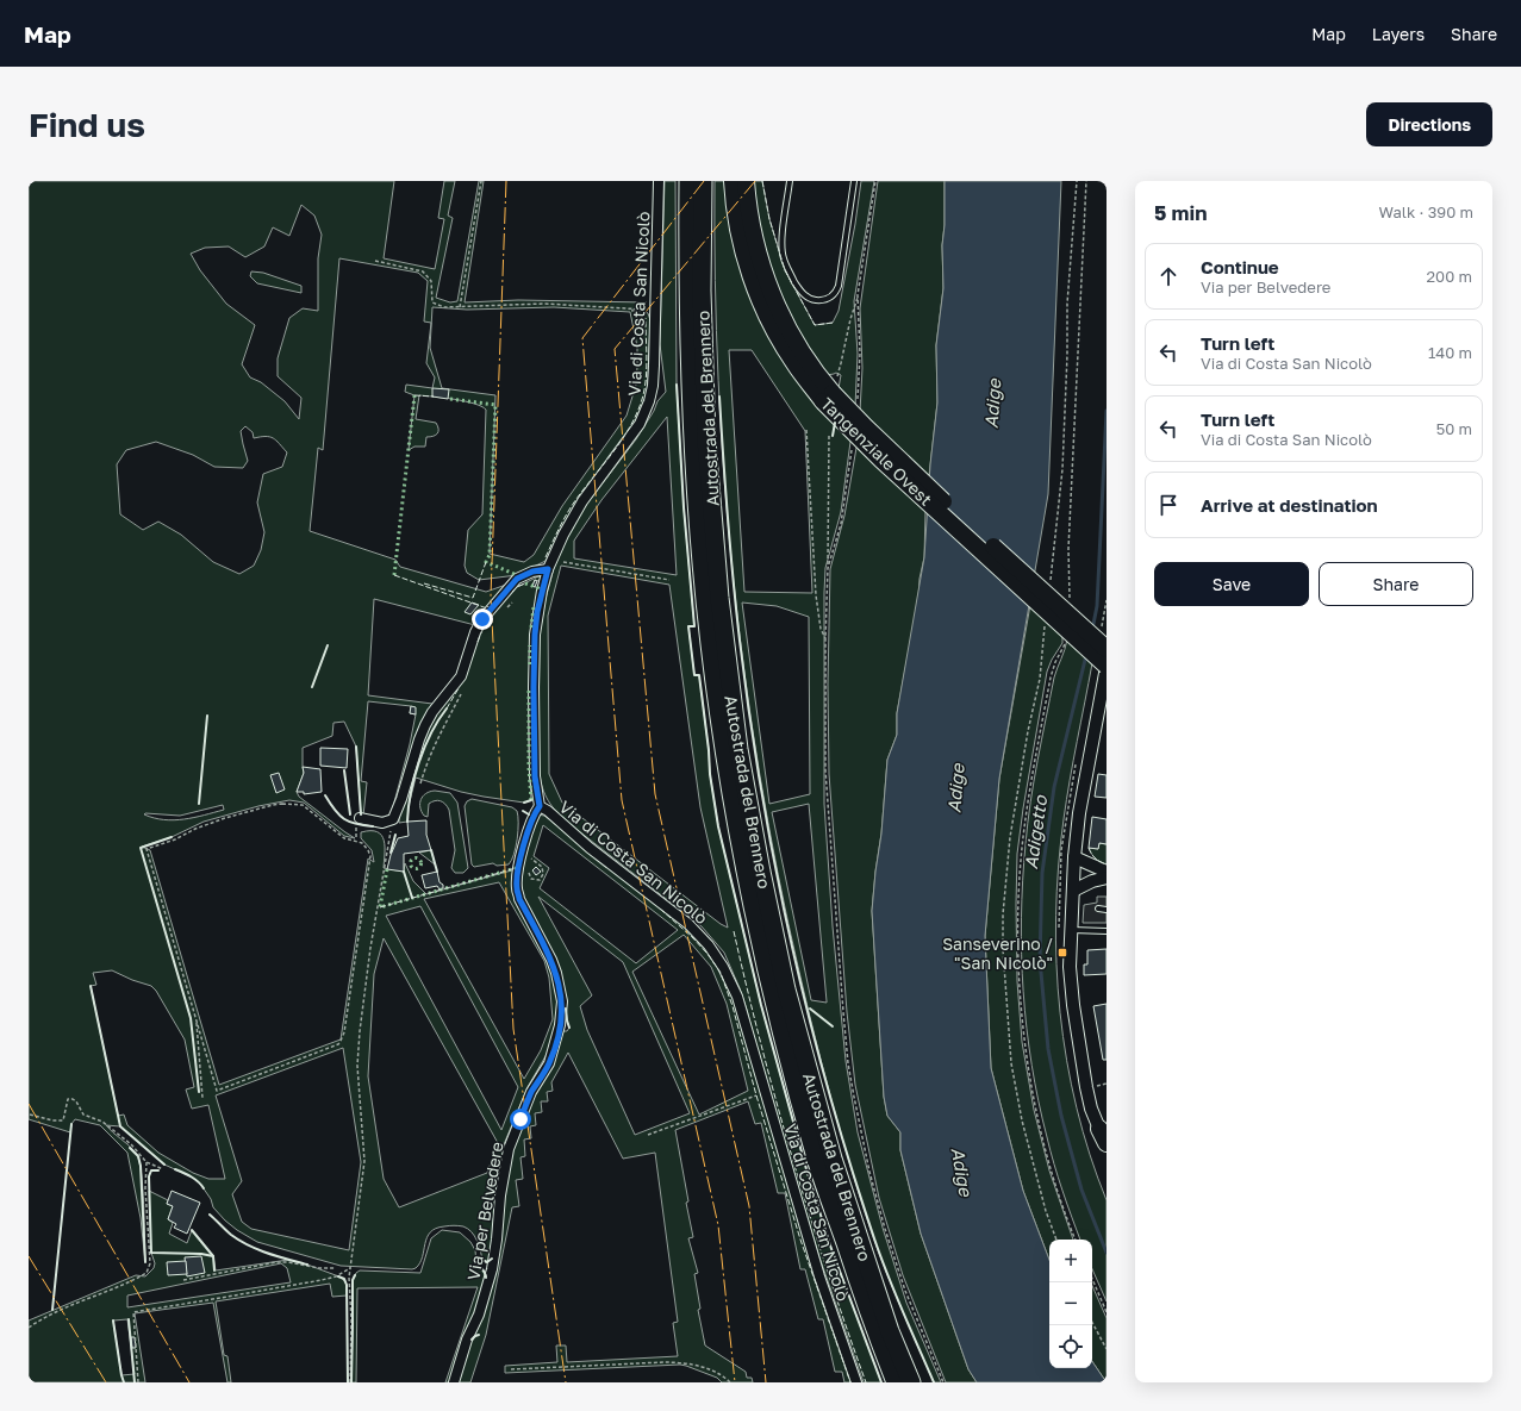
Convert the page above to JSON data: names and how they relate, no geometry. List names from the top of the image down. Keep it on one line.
{"streets":{"highway":["Autostrada del Brennero","Tangenziale Ovest"],"street":["Via di Costa San Nicolò","Via per Belvedere"]},"crossings":[["Via di Costa San Nicolò","Via per Belvedere"]],"water":["Adige","Adigetto"],"places":{"transit":["Sanseverino / \"San Nicolò\""]},"page":{"header":"Map","nav":["Map","Layers","Share"],"buttons":["Directions",["Save","Share"]],"title":"Find us","heading":["5 min","Walk · 390 m"],"list":[["Continue","Via per Belvedere","200 m"],["Turn left","Via di Costa San Nicolò","140 m"],["Turn left","Via di Costa San Nicolò","50 m"],"Arrive at destination"],"map_buttons":["+","−"]}}
